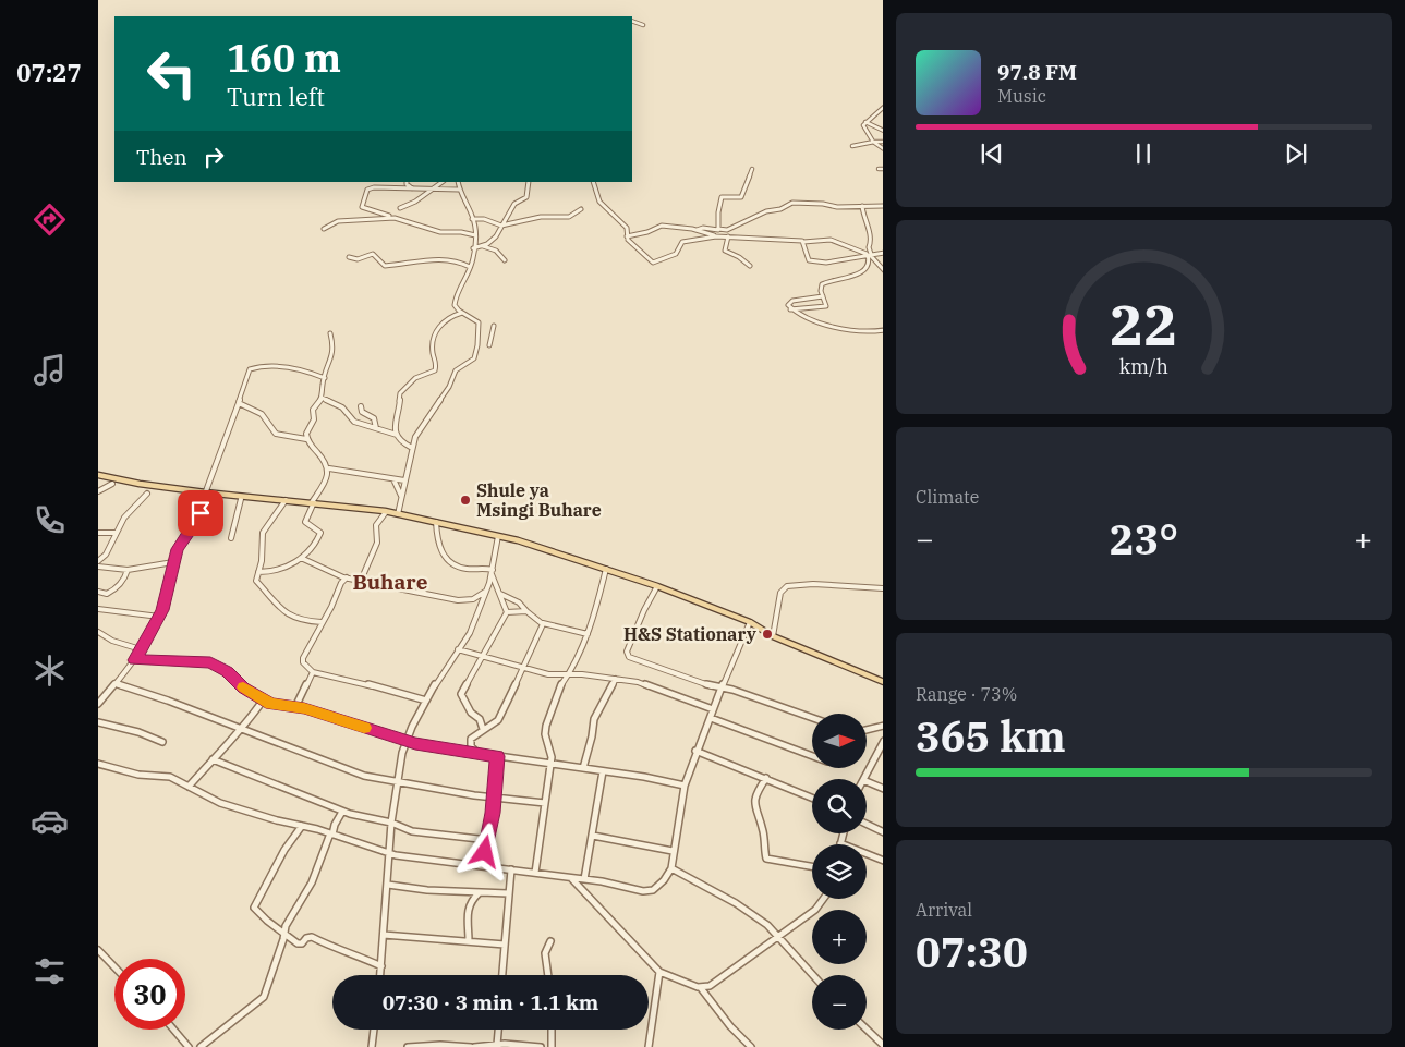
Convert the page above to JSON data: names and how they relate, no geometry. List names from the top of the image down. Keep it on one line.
{"districts":["Buhare"],"places":["Shule ya Msingi Buhare","H&S Stationary"],"north":"right","page":{"tabs":"07:27","turn":["160 m","Turn left"],"song":["97.8 FM","Music"],"then":"Then","tile":["Climate",["Range · 73%","365 km"],["Arrival","07:30"]],"heat":["−","23°","+"],"map_buttons":["+","−"],"limit":"30","trip":"07:30 · 3 min · 1.1 km","gauge":["22","km/h"]}}
